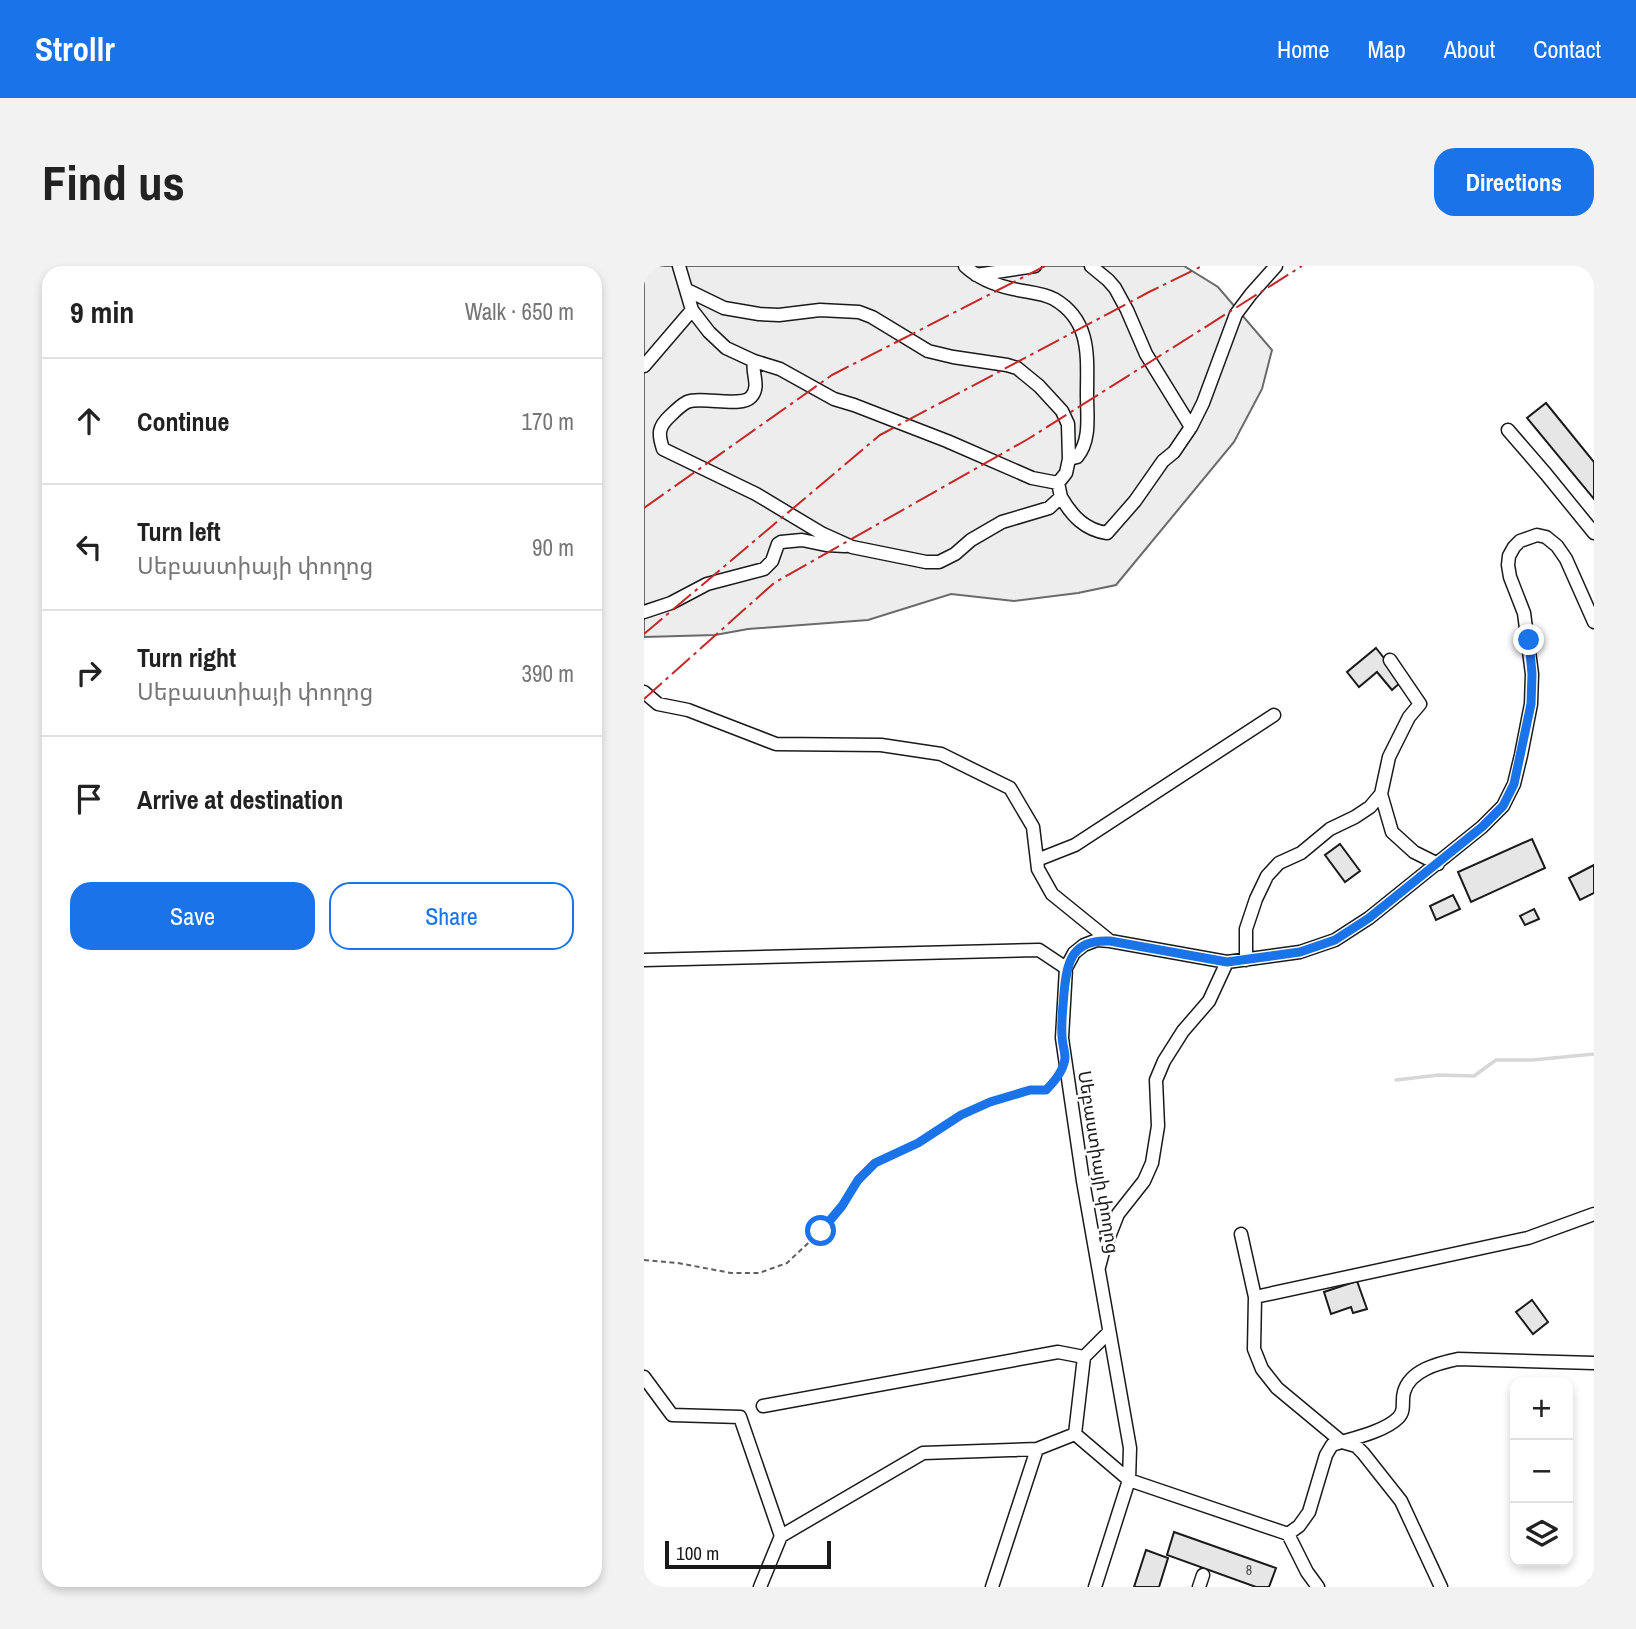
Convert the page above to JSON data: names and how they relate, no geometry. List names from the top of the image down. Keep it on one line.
{"streets":{"street":["Սեբաստիայի փողոց"]},"house_numbers":["8"],"scale_bar":"100 m","page":{"header":"Strollr","nav":["Home","Map","About","Contact"],"buttons":["Directions",["Save","Share"]],"title":"Find us","heading":["9 min","Walk · 650 m"],"list":[["Continue","170 m"],["Turn left","Սեբաստիայի փողոց","90 m"],["Turn right","Սեբաստիայի փողոց","390 m"],"Arrive at destination"],"map_buttons":["+","−"],"scale":"100 m"}}
